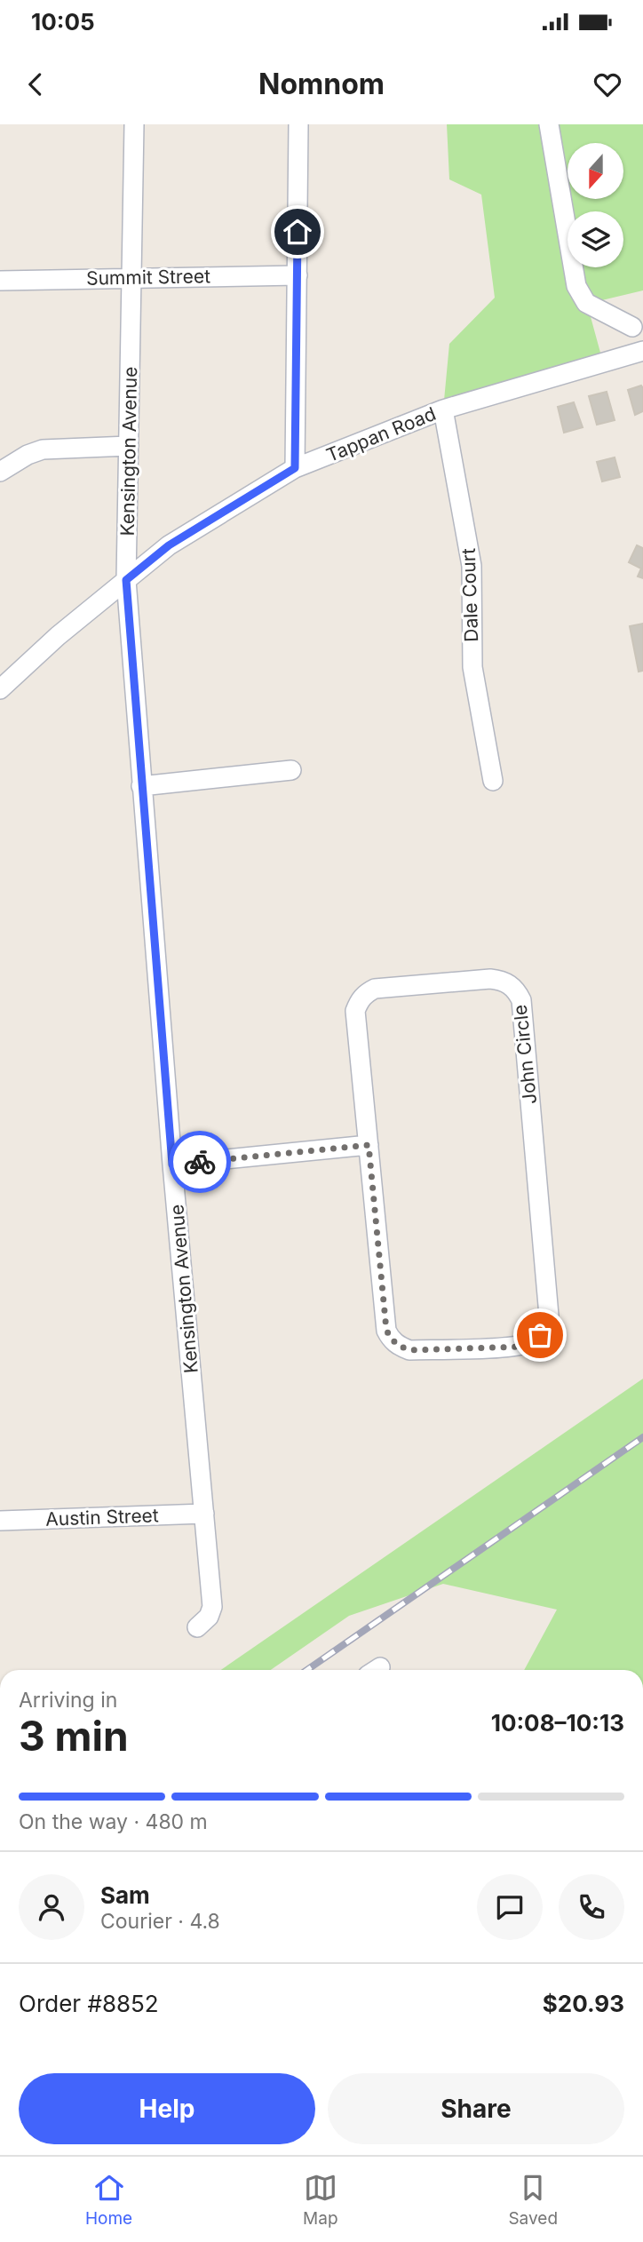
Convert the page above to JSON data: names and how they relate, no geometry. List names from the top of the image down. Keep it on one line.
{"streets":{"street":["Summit Street","Tappan Road","Kensington Avenue","Dale Court","John Circle","Austin Street"]},"crossings":[["Summit Street","Kensington Avenue"],["Tappan Road","Kensington Avenue"],["Tappan Road","Dale Court"],["Kensington Avenue","Austin Street"]],"north":"bottom","page":{"status":"10:05","header":"Nomnom","heading":["3 min","Arriving in","10:08–10:13"],"panel":["Sam","Courier · 4.8","Order #8852","$20.93"],"bar":"On the way · 480 m","buttons":["Help","Share"],"tabs":["Home","Map","Saved"]}}
